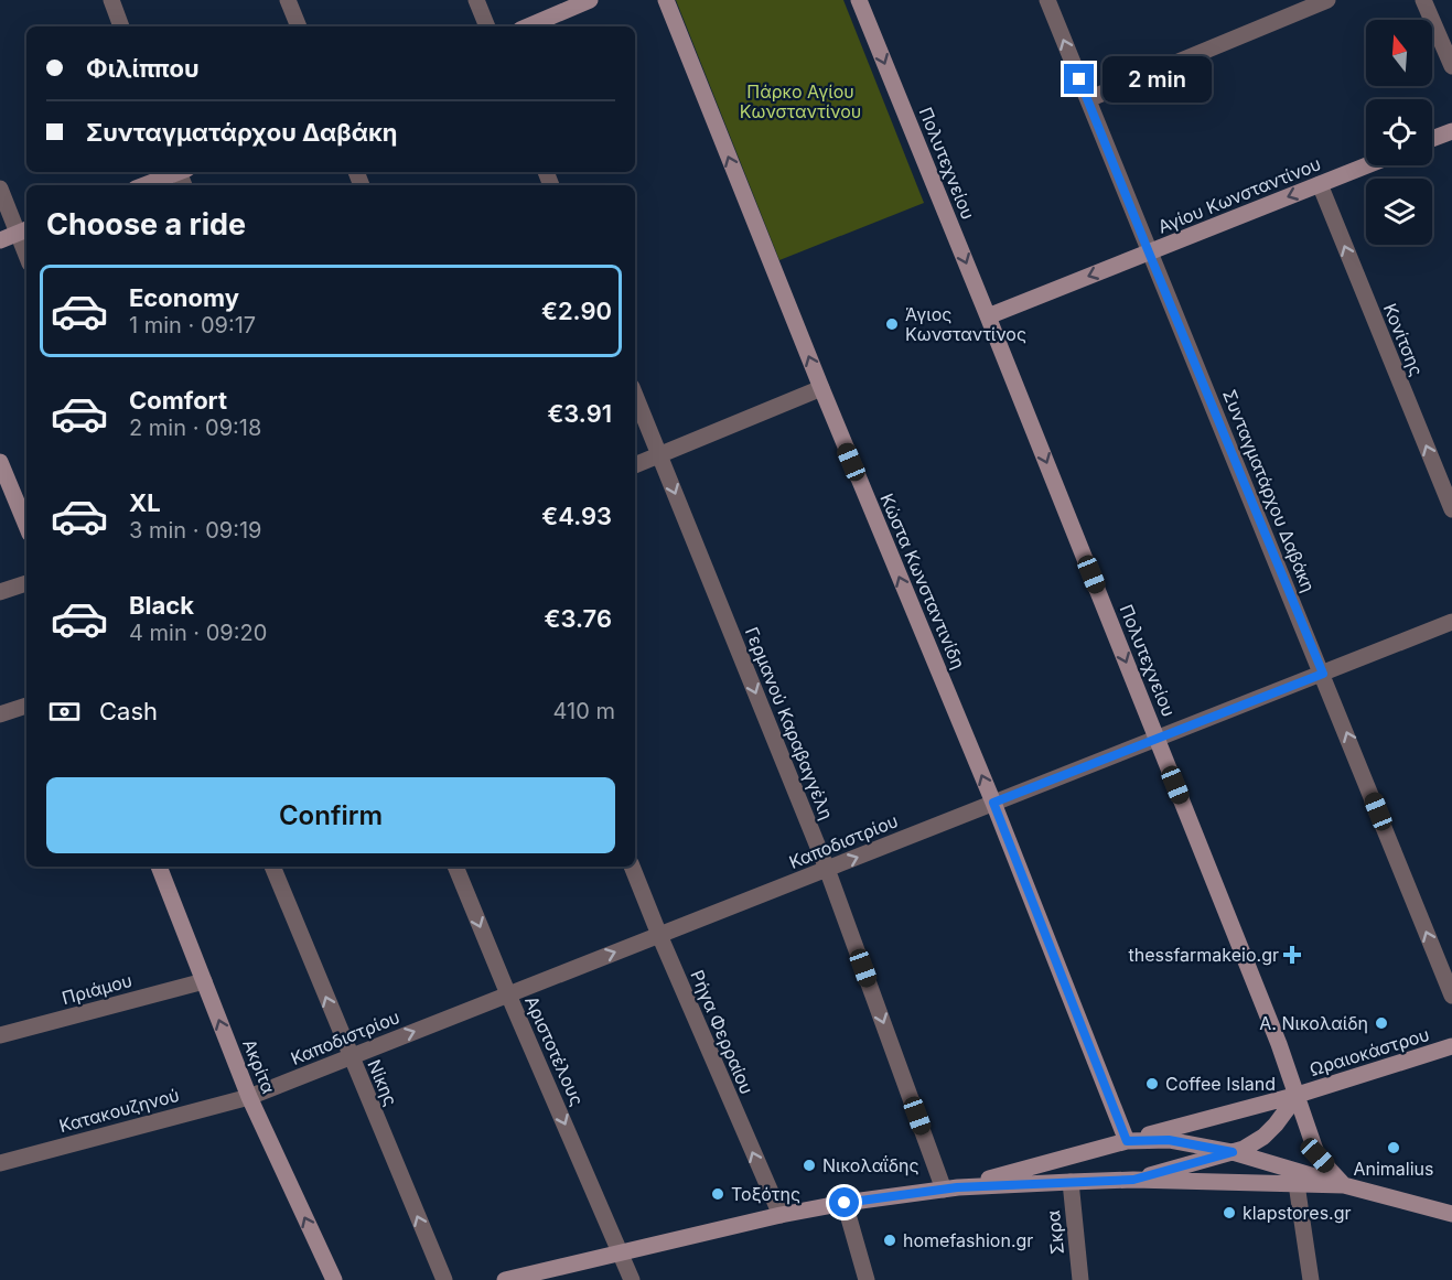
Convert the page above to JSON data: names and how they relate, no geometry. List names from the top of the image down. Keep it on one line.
{"streets":{"street":["Πολυτεχνείου","Αγίου Κωνσταντίνου","Κονίτσης","Συνταγματάρχου Δαβάκη","Κώστα Κωνσταντινίδη","Γερμανού Καραβαγγέλη","Καποδιστρίου","Πριάμου","Ρήγα Φερραίου","Αριστοτέλους","Ωραιοκάστρου","Ακρίτα","Νίκης","Κατακουζηνού","Σκρα"]},"crossings":[["Πολυτεχνείου","Αγίου Κωνσταντίνου"],["Πολυτεχνείου","Καποδιστρίου"],["Πολυτεχνείου","Ωραιοκάστρου"],["Αγίου Κωνσταντίνου","Κονίτσης"],["Αγίου Κωνσταντίνου","Συνταγματάρχου Δαβάκη"],["Συνταγματάρχου Δαβάκη","Καποδιστρίου"],["Κώστα Κωνσταντινίδη","Καποδιστρίου"],["Κώστα Κωνσταντινίδη","Ωραιοκάστρου"],["Γερμανού Καραβαγγέλη","Καποδιστρίου"],["Καποδιστρίου","Ρήγα Φερραίου"],["Καποδιστρίου","Αριστοτέλους"],["Καποδιστρίου","Ακρίτα"],["Καποδιστρίου","Νίκης"],["Καποδιστρίου","Κατακουζηνού"],["Πριάμου","Ακρίτα"],["Ακρίτα","Κατακουζηνού"]],"one_way":["Πολυτεχνείου","Αγίου Κωνσταντίνου","Κονίτσης","Συνταγματάρχου Δαβάκη","Κώστα Κωνσταντινίδη","Γερμανού Καραβαγγέλη","Καποδιστρίου","Ρήγα Φερραίου","Αριστοτέλους","Ακρίτα","Νίκης"],"parks":["Πάρκο Αγίου Κωνσταντίνου"],"places":{"other":["Άγιος Κωνσταντίνος","Α. Νικολαίδη","Coffee Island","Animalius","Νικολαΐδης","Τοξότης","klapstores.gr","homefashion.gr"],"health":["thessfarmakeio.gr"]},"north":"top","page":{"banner":["Φιλίππου","Συνταγματάρχου Δαβάκη"],"bubble":"2 min","heading":"Choose a ride","list":[{"name":"Economy","note":"1 min · 09:17","value":"€2.90"},{"name":"Comfort","note":"2 min · 09:18","value":"€3.91"},{"name":"XL","note":"3 min · 09:19","value":"€4.93"},{"name":"Black","note":"4 min · 09:20","value":"€3.76"}],"pay":["Cash","410 m"],"buttons":"Confirm"}}
